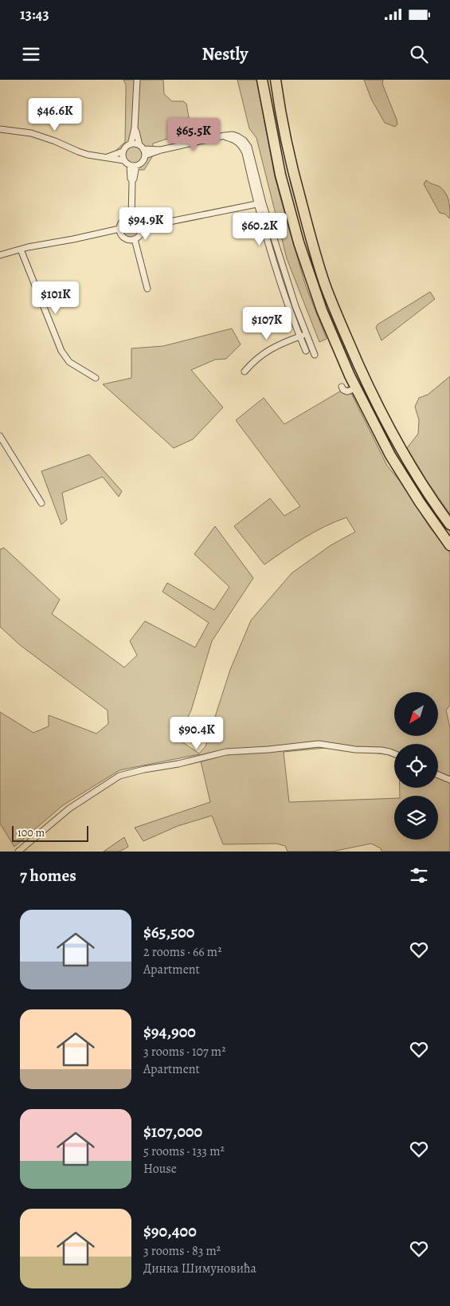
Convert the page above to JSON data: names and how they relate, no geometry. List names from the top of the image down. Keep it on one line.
{"scale_bar":"100 m","north":"bottom left","page":{"status":"13:43","header":"Nestly","price":["$46.6K","$65.5K","$94.9K","$60.2K","$101K","$107K","$90.4K"],"scale":"100 m","heading":"7 homes","list":[{"name":"$65,500","note":"2 rooms · 66 m² · Apartment"},{"name":"$94,900","note":"3 rooms · 107 m² · Apartment"},{"name":"$107,000","note":"5 rooms · 133 m² · House"},{"name":"$90,400","note":"3 rooms · 83 m² · Динка Шимуновића"}]}}
